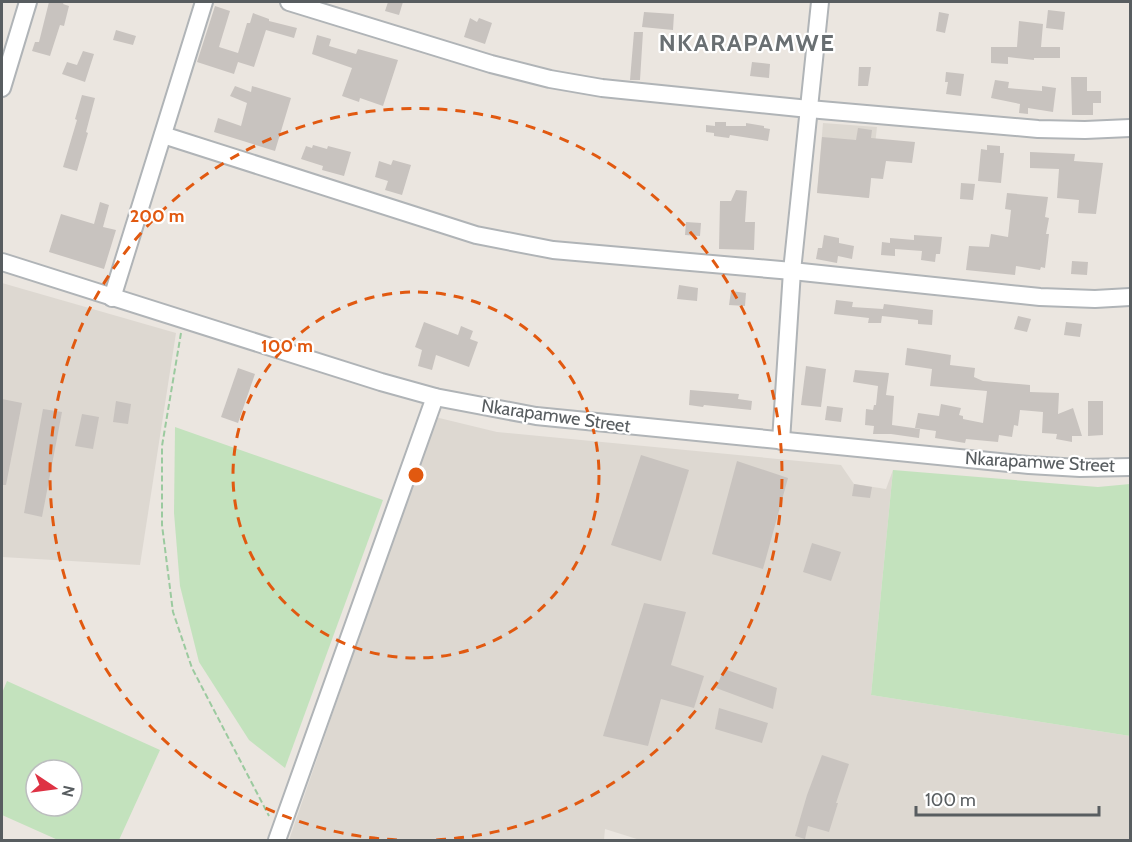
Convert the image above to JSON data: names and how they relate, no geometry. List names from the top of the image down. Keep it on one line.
{"streets":{"street":["Nkarapamwe Street"]},"districts":["NKARAPAMWE"],"scale_bar":"100 m","north":"right","rings":["200 m","100 m"]}
